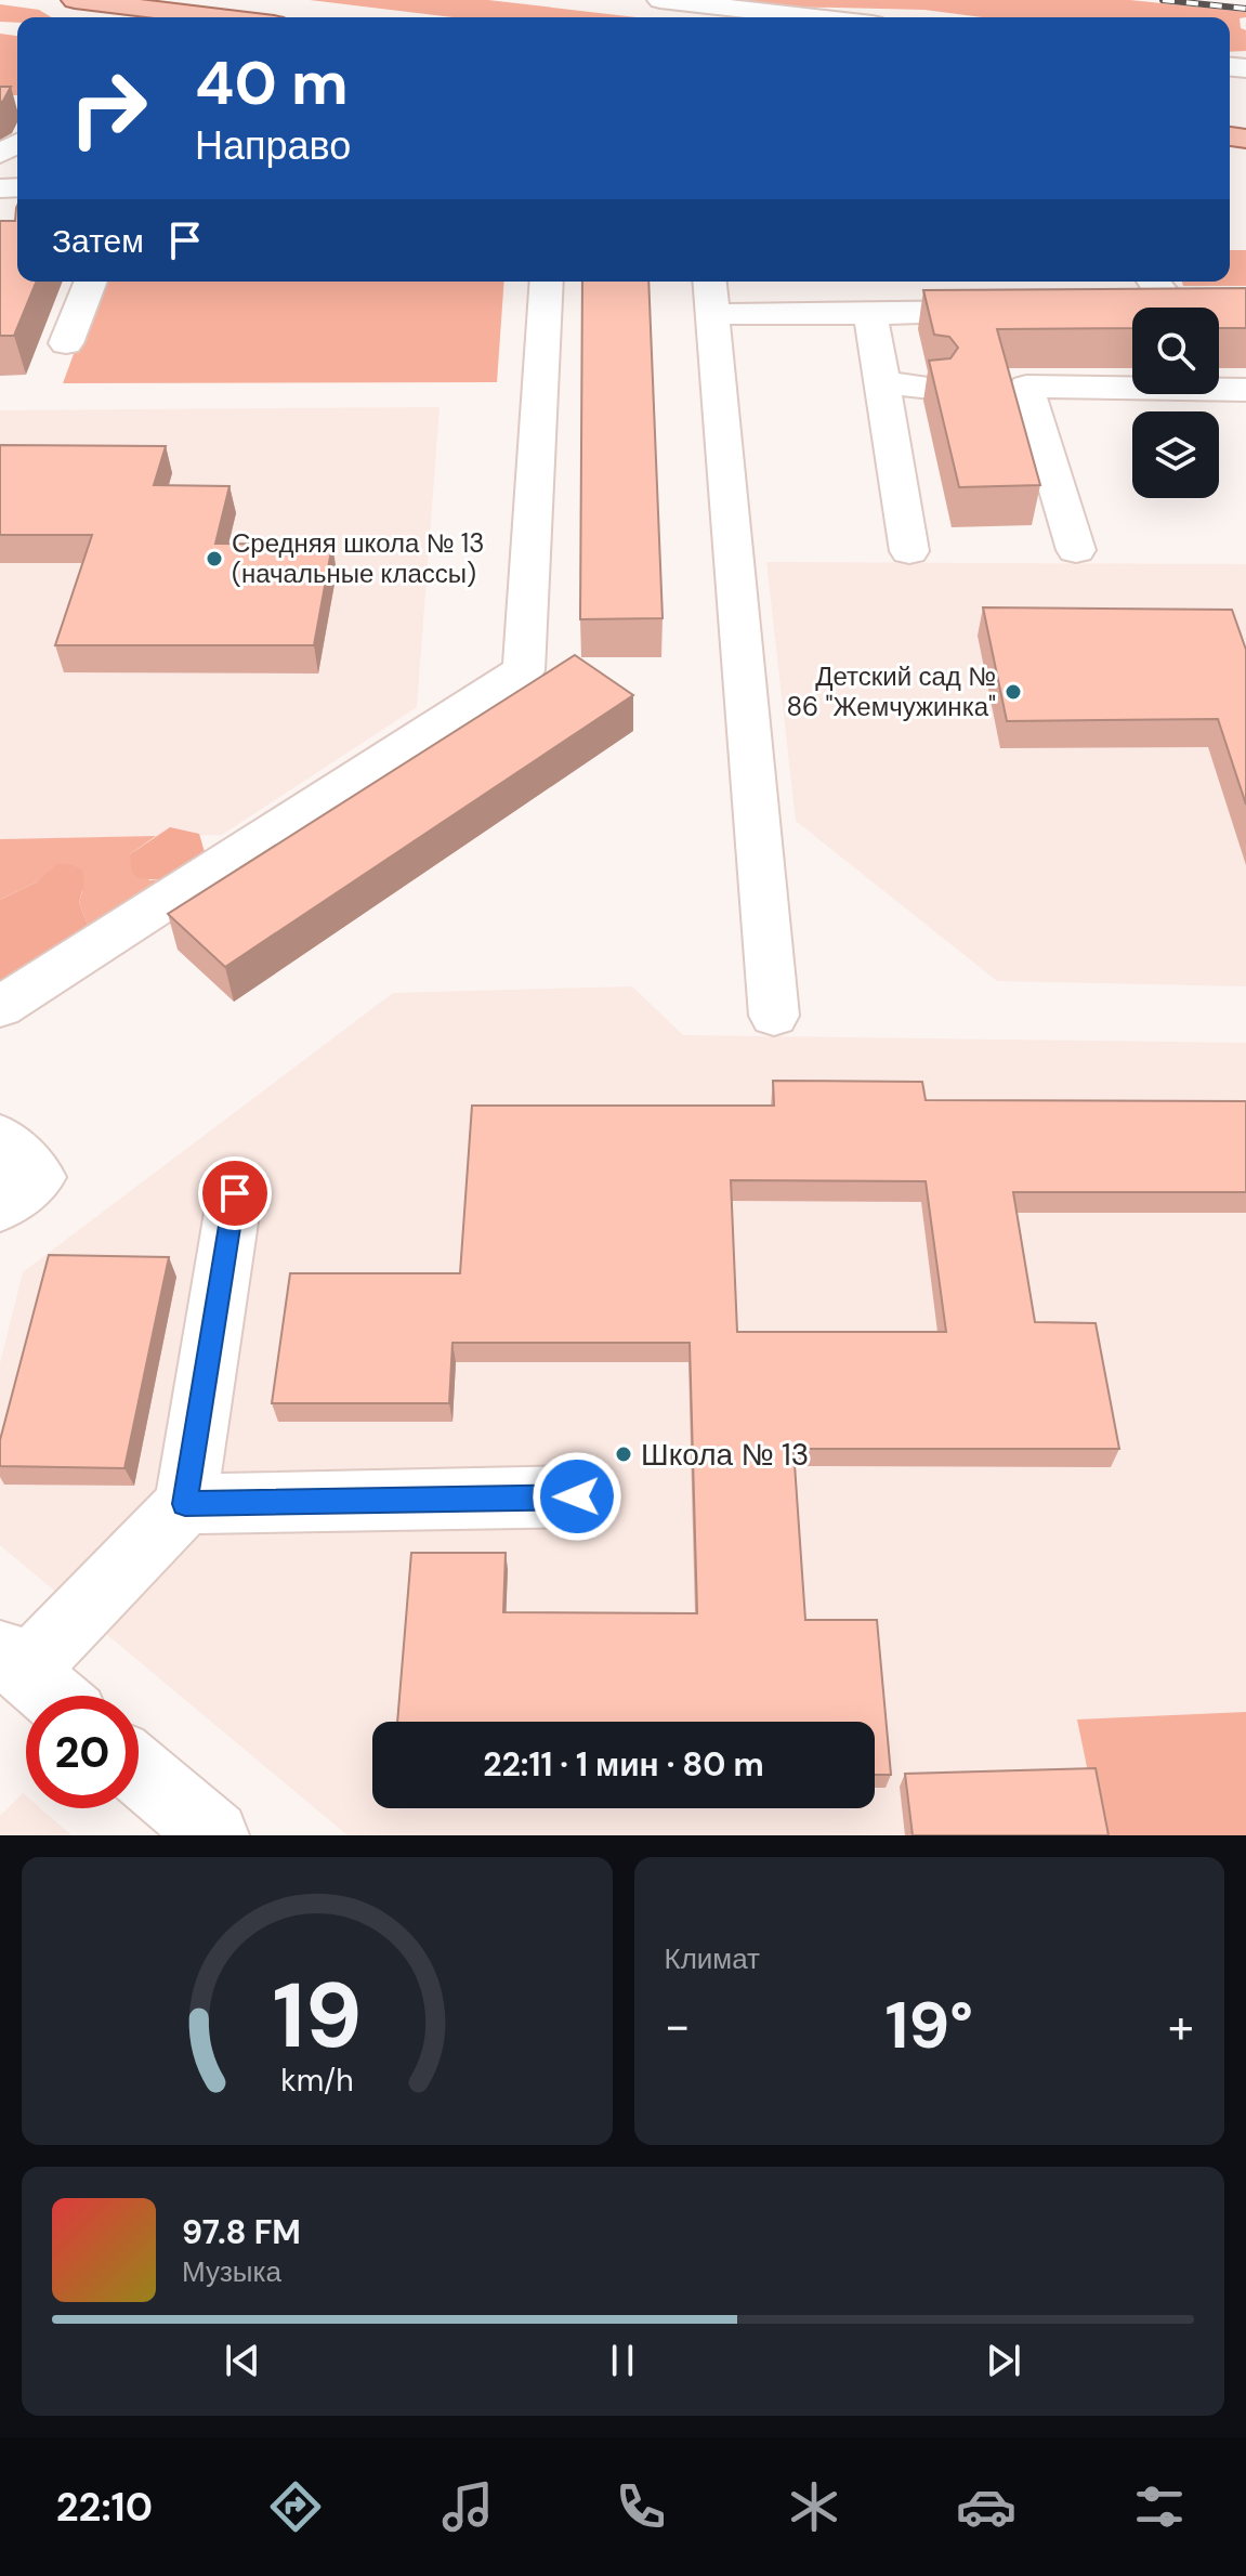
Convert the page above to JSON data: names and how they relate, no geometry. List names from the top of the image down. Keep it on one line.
{"places":["Средняя школа № 13 (начальные классы)","Детский сад № 86 \"Жемчужинка\"","Школа № 13"],"page":{"turn":["40 m","Направо"],"then":"Затем","limit":"20","trip":"22:11 · 1 мин · 80 m","tile":"Климат","heat":["−","19°","+"],"song":["97.8 FM","Музыка"],"tabs":"22:10","gauge":["19","km/h"]}}
